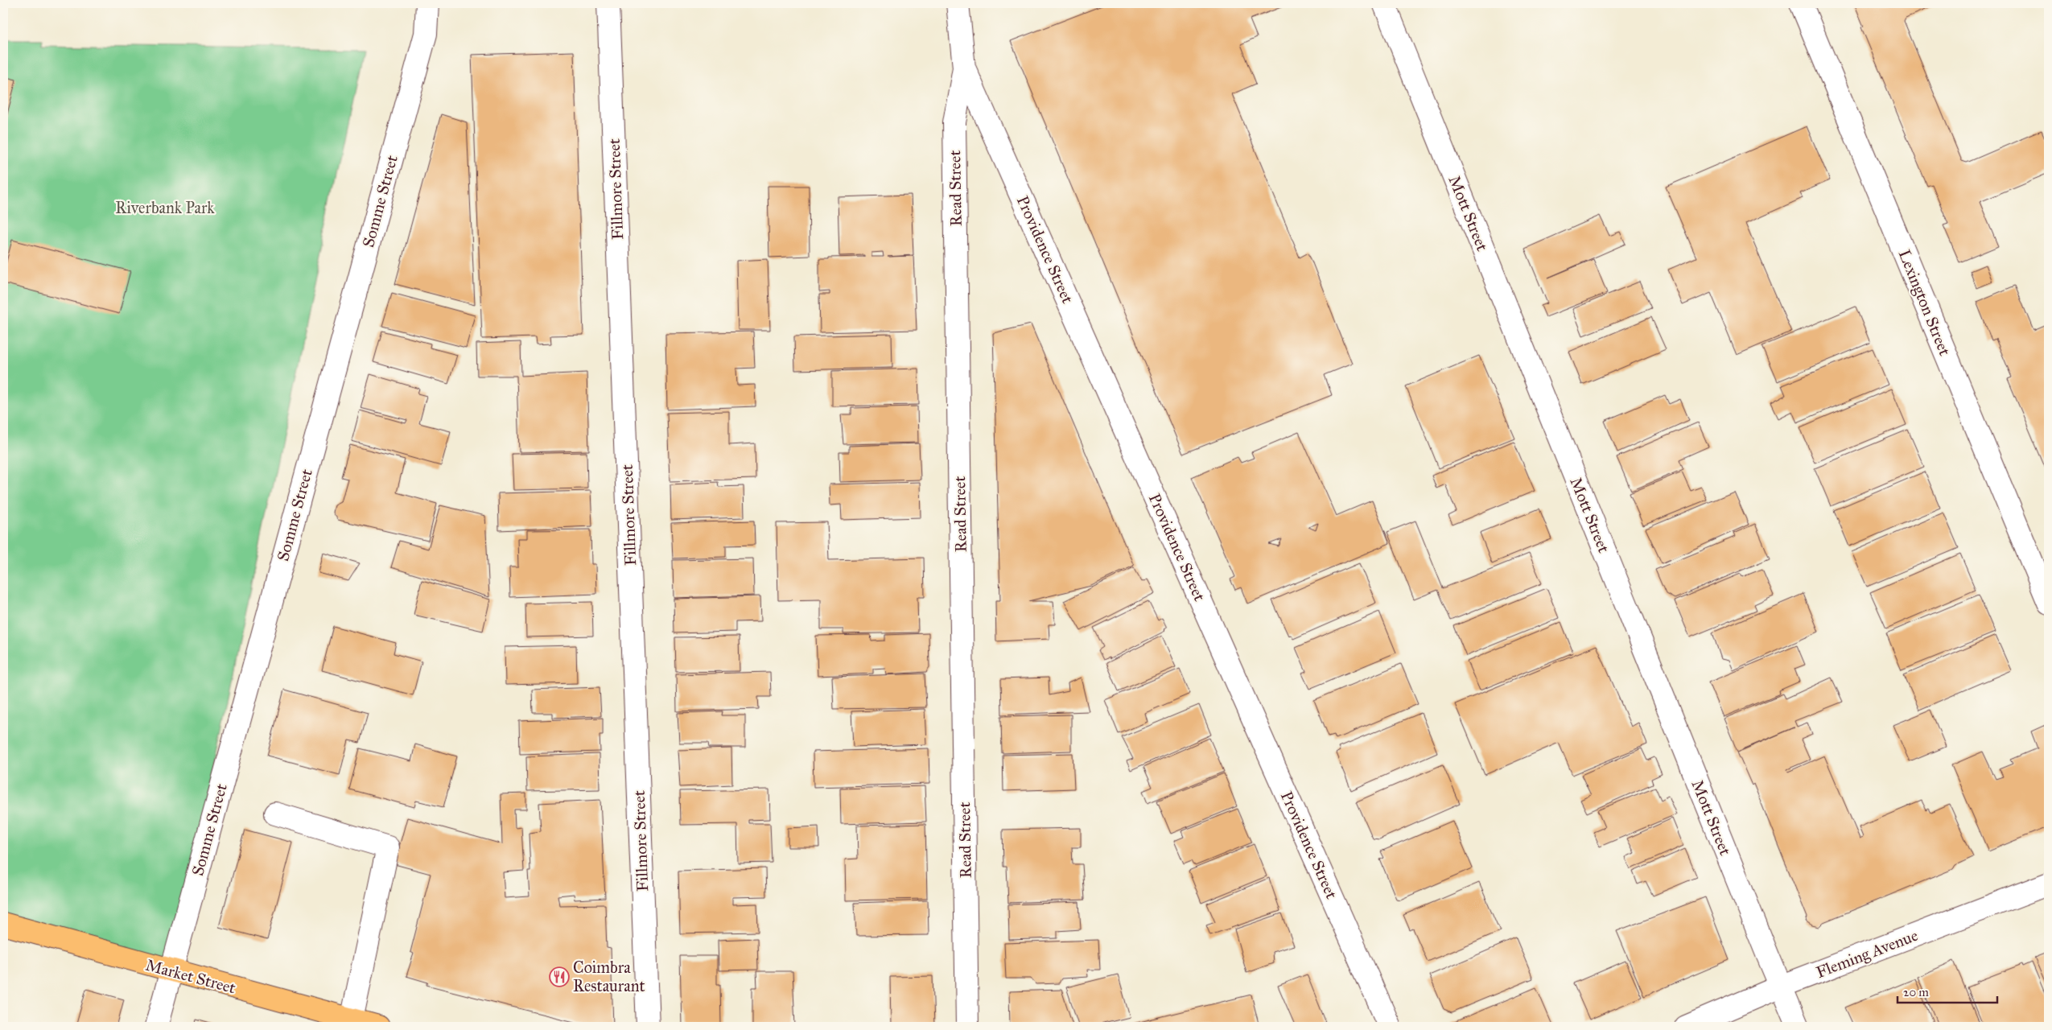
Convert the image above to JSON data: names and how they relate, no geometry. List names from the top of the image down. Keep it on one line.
{"streets":{"main road":["Market Street"],"street":["Read Street","Fillmore Street","Somme Street","Mott Street","Providence Street","Lexington Street","Fleming Avenue"]},"crossings":[["Read Street","Providence Street"],["Somme Street","Market Street"],["Mott Street","Fleming Avenue"]],"parks":["Riverbank Park"],"places":{"restaurant":["Coimbra Restaurant"]},"scale_bar":"20 m"}
